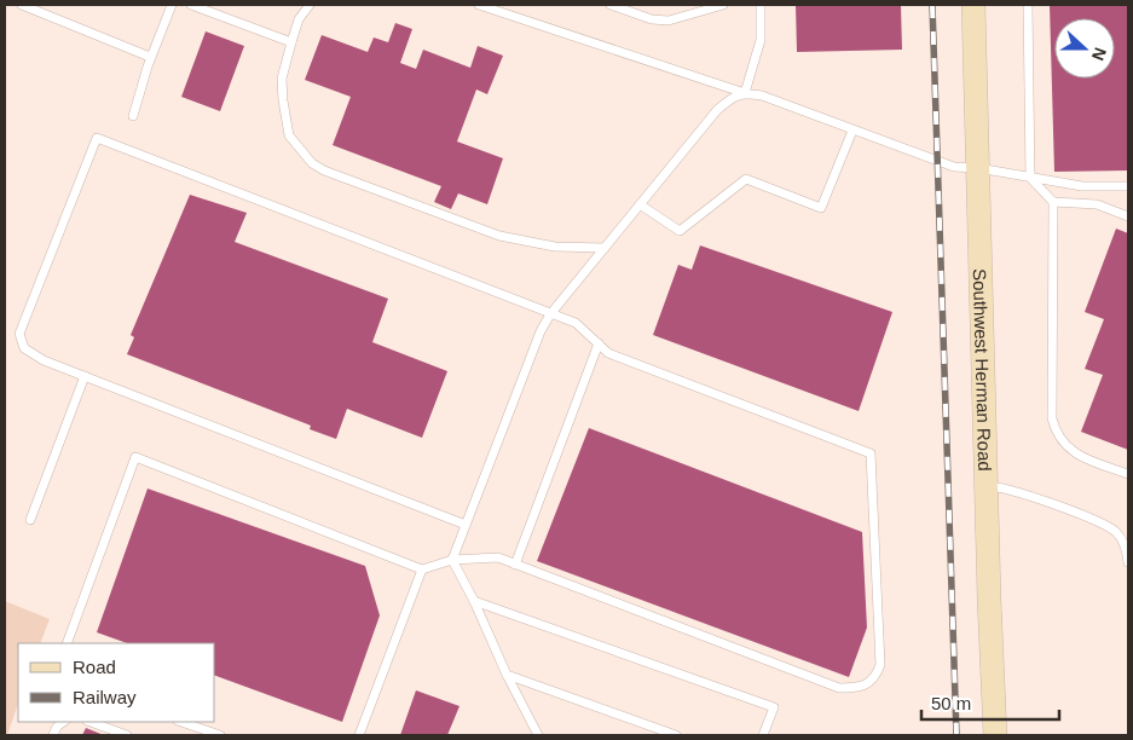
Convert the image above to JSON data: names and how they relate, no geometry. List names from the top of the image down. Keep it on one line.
{"streets":{"main road":["Southwest Herman Road"]},"legend":["Road","Railway"],"scale_bar":"50 m","north":"right"}
